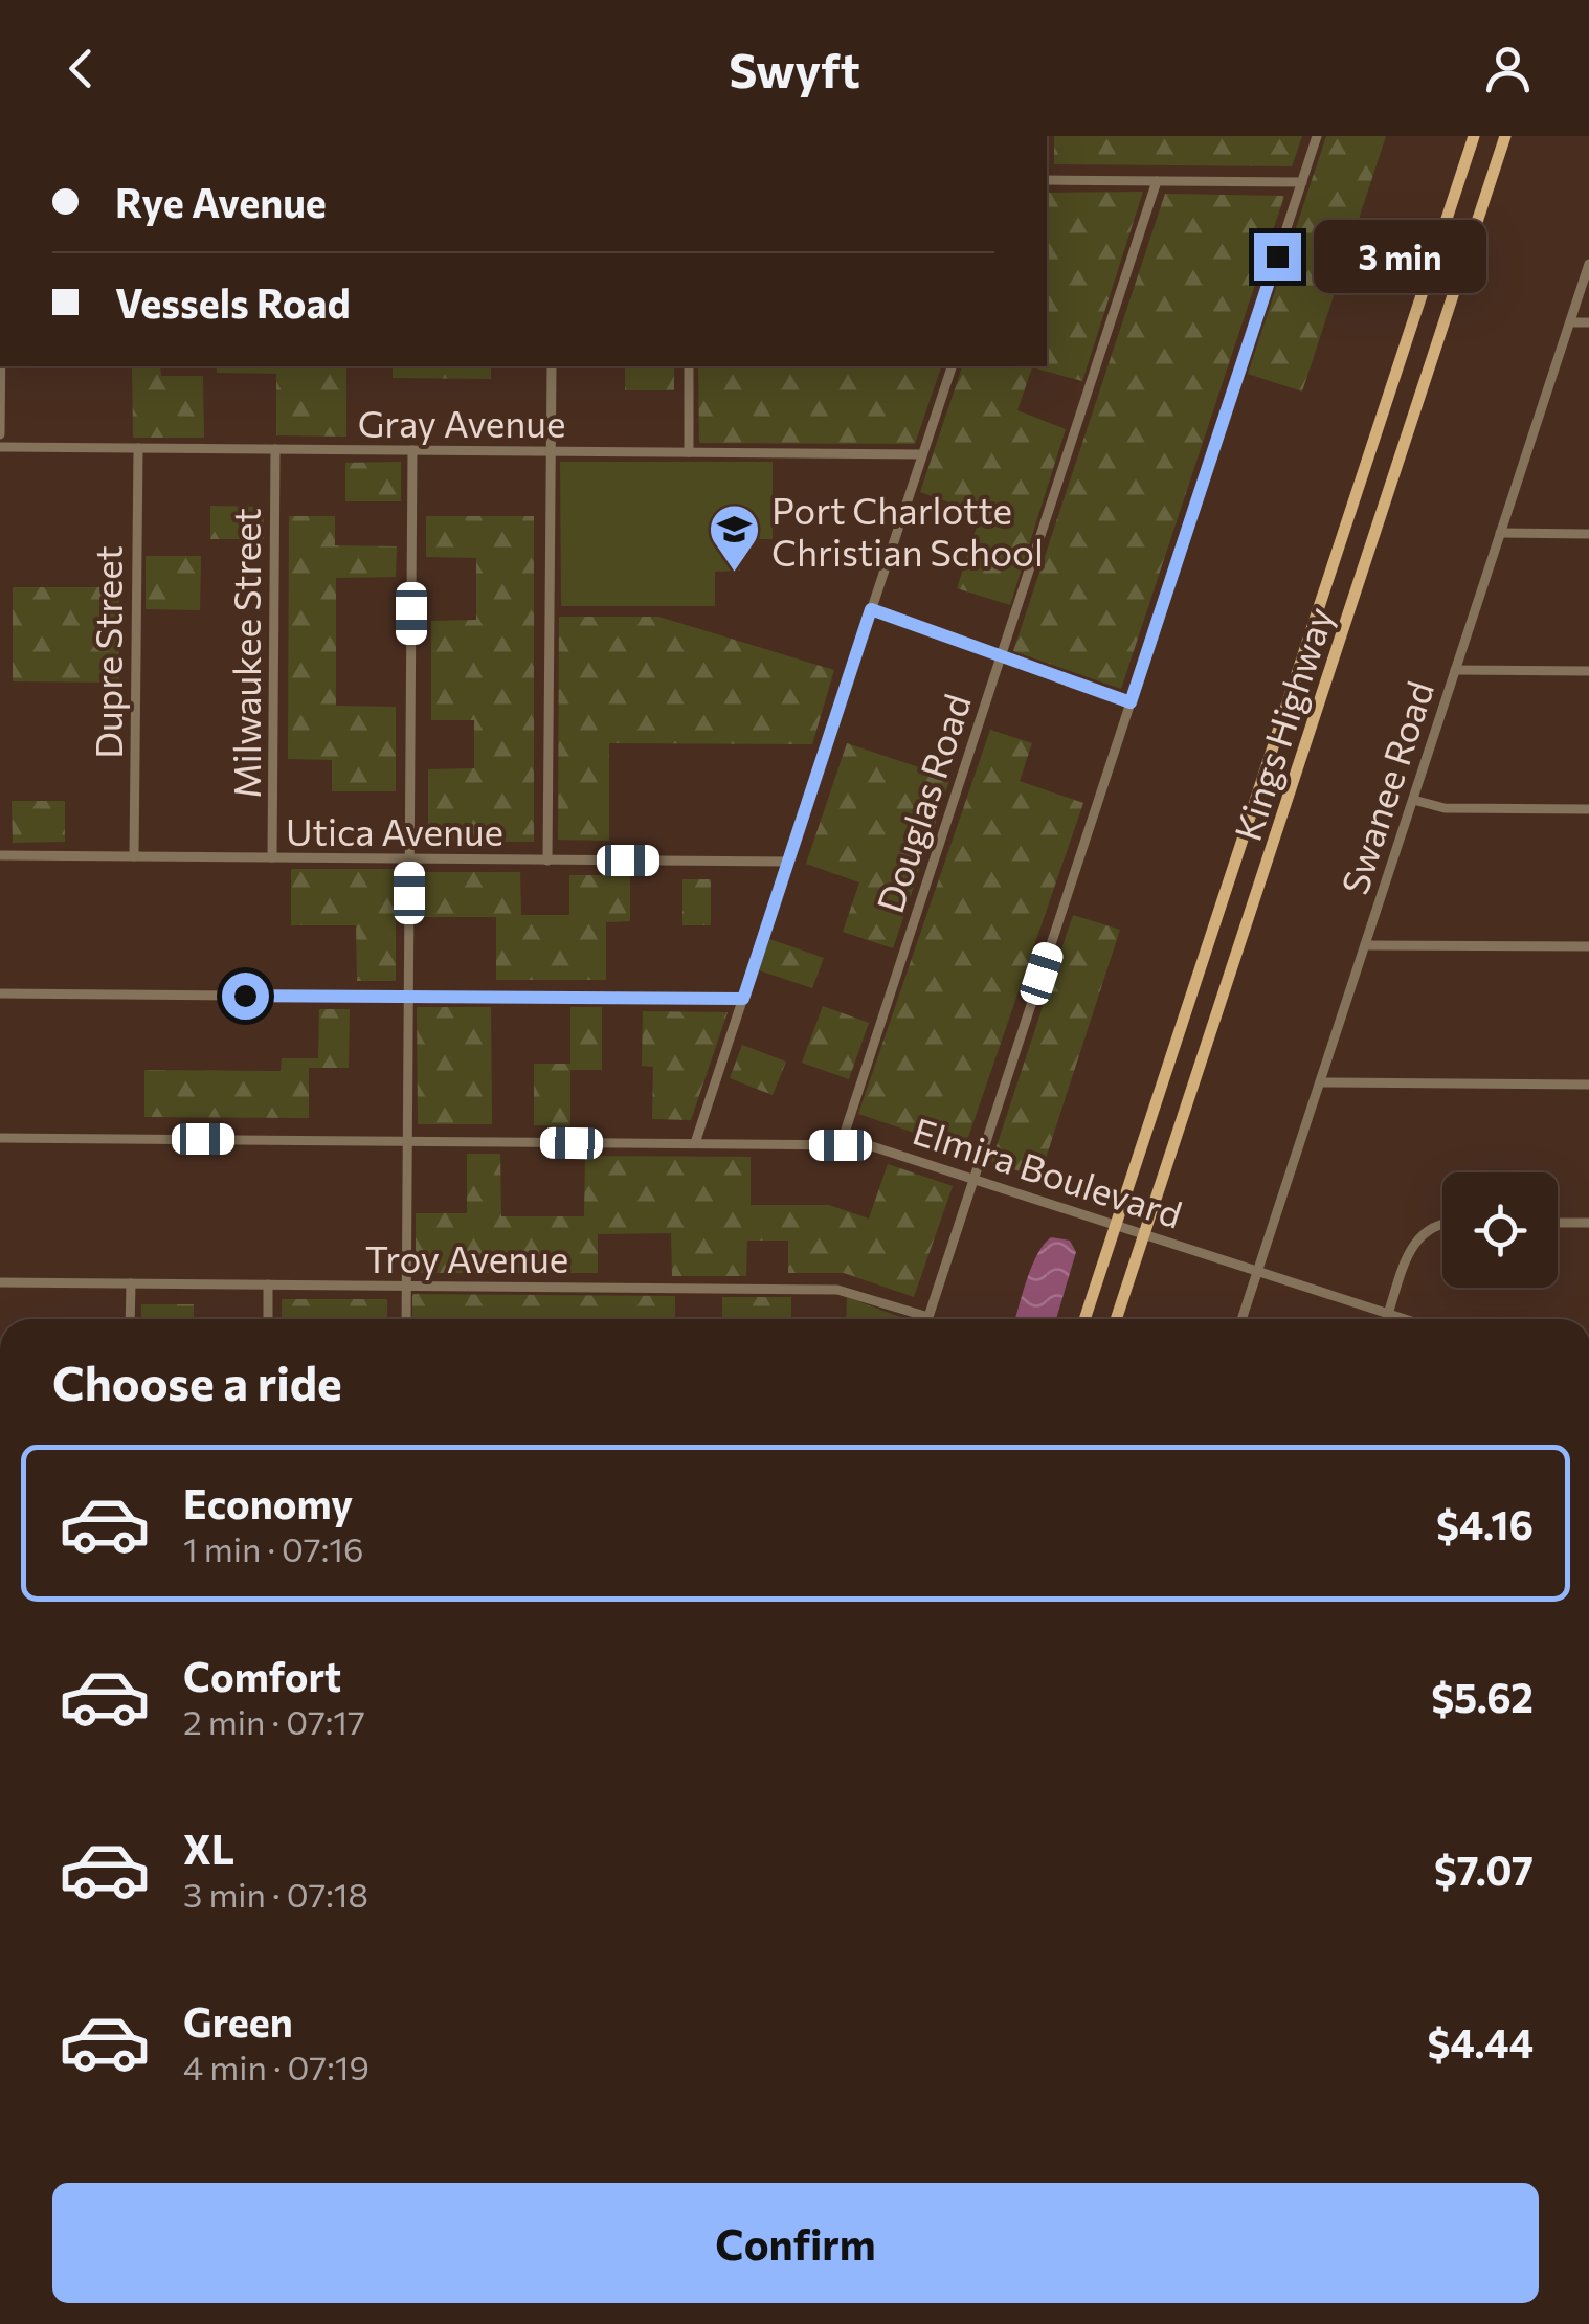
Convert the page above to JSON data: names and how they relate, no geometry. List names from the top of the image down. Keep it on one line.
{"streets":{"main road":["Kings Highway"],"street":["Gray Avenue","Dupre Street","Milwaukee Street","Swanee Road","Douglas Road","Utica Avenue","Elmira Boulevard","Troy Avenue"]},"crossings":[["Gray Avenue","Dupre Street"],["Gray Avenue","Milwaukee Street"],["Dupre Street","Utica Avenue"],["Milwaukee Street","Utica Avenue"],["Kings Highway","Elmira Boulevard"],["Swanee Road","Elmira Boulevard"],["Douglas Road","Elmira Boulevard"]],"places":{"school or university":["Port Charlotte Christian School"]},"page":{"header":"Swyft","banner":["Rye Avenue","Vessels Road"],"bubble":"3 min","heading":"Choose a ride","list":[{"name":"Economy","note":"1 min · 07:16","value":"$4.16"},{"name":"Comfort","note":"2 min · 07:17","value":"$5.62"},{"name":"XL","note":"3 min · 07:18","value":"$7.07"},{"name":"Green","note":"4 min · 07:19","value":"$4.44"}],"buttons":"Confirm"}}
